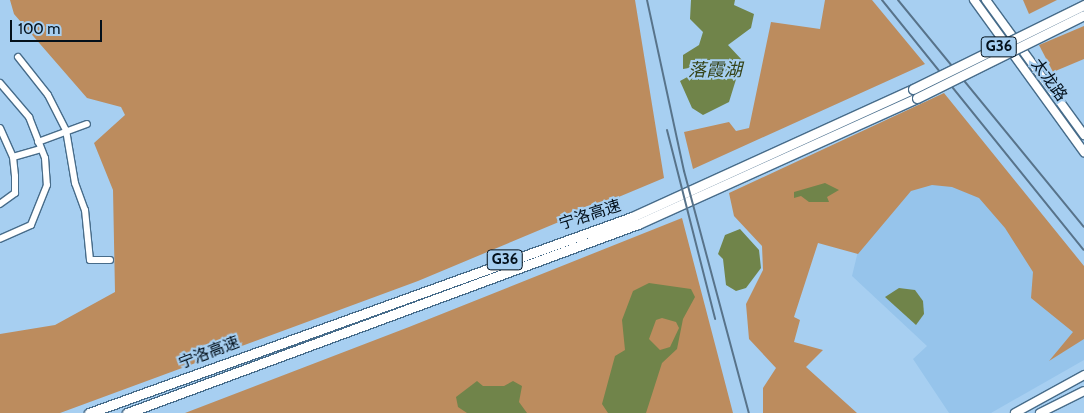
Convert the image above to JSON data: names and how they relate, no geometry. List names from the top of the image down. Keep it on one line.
{"streets":{"highway":["G36","宁洛高速"],"main road":["太龙路"]},"water":["落霞湖"],"scale_bar":"100 m"}
